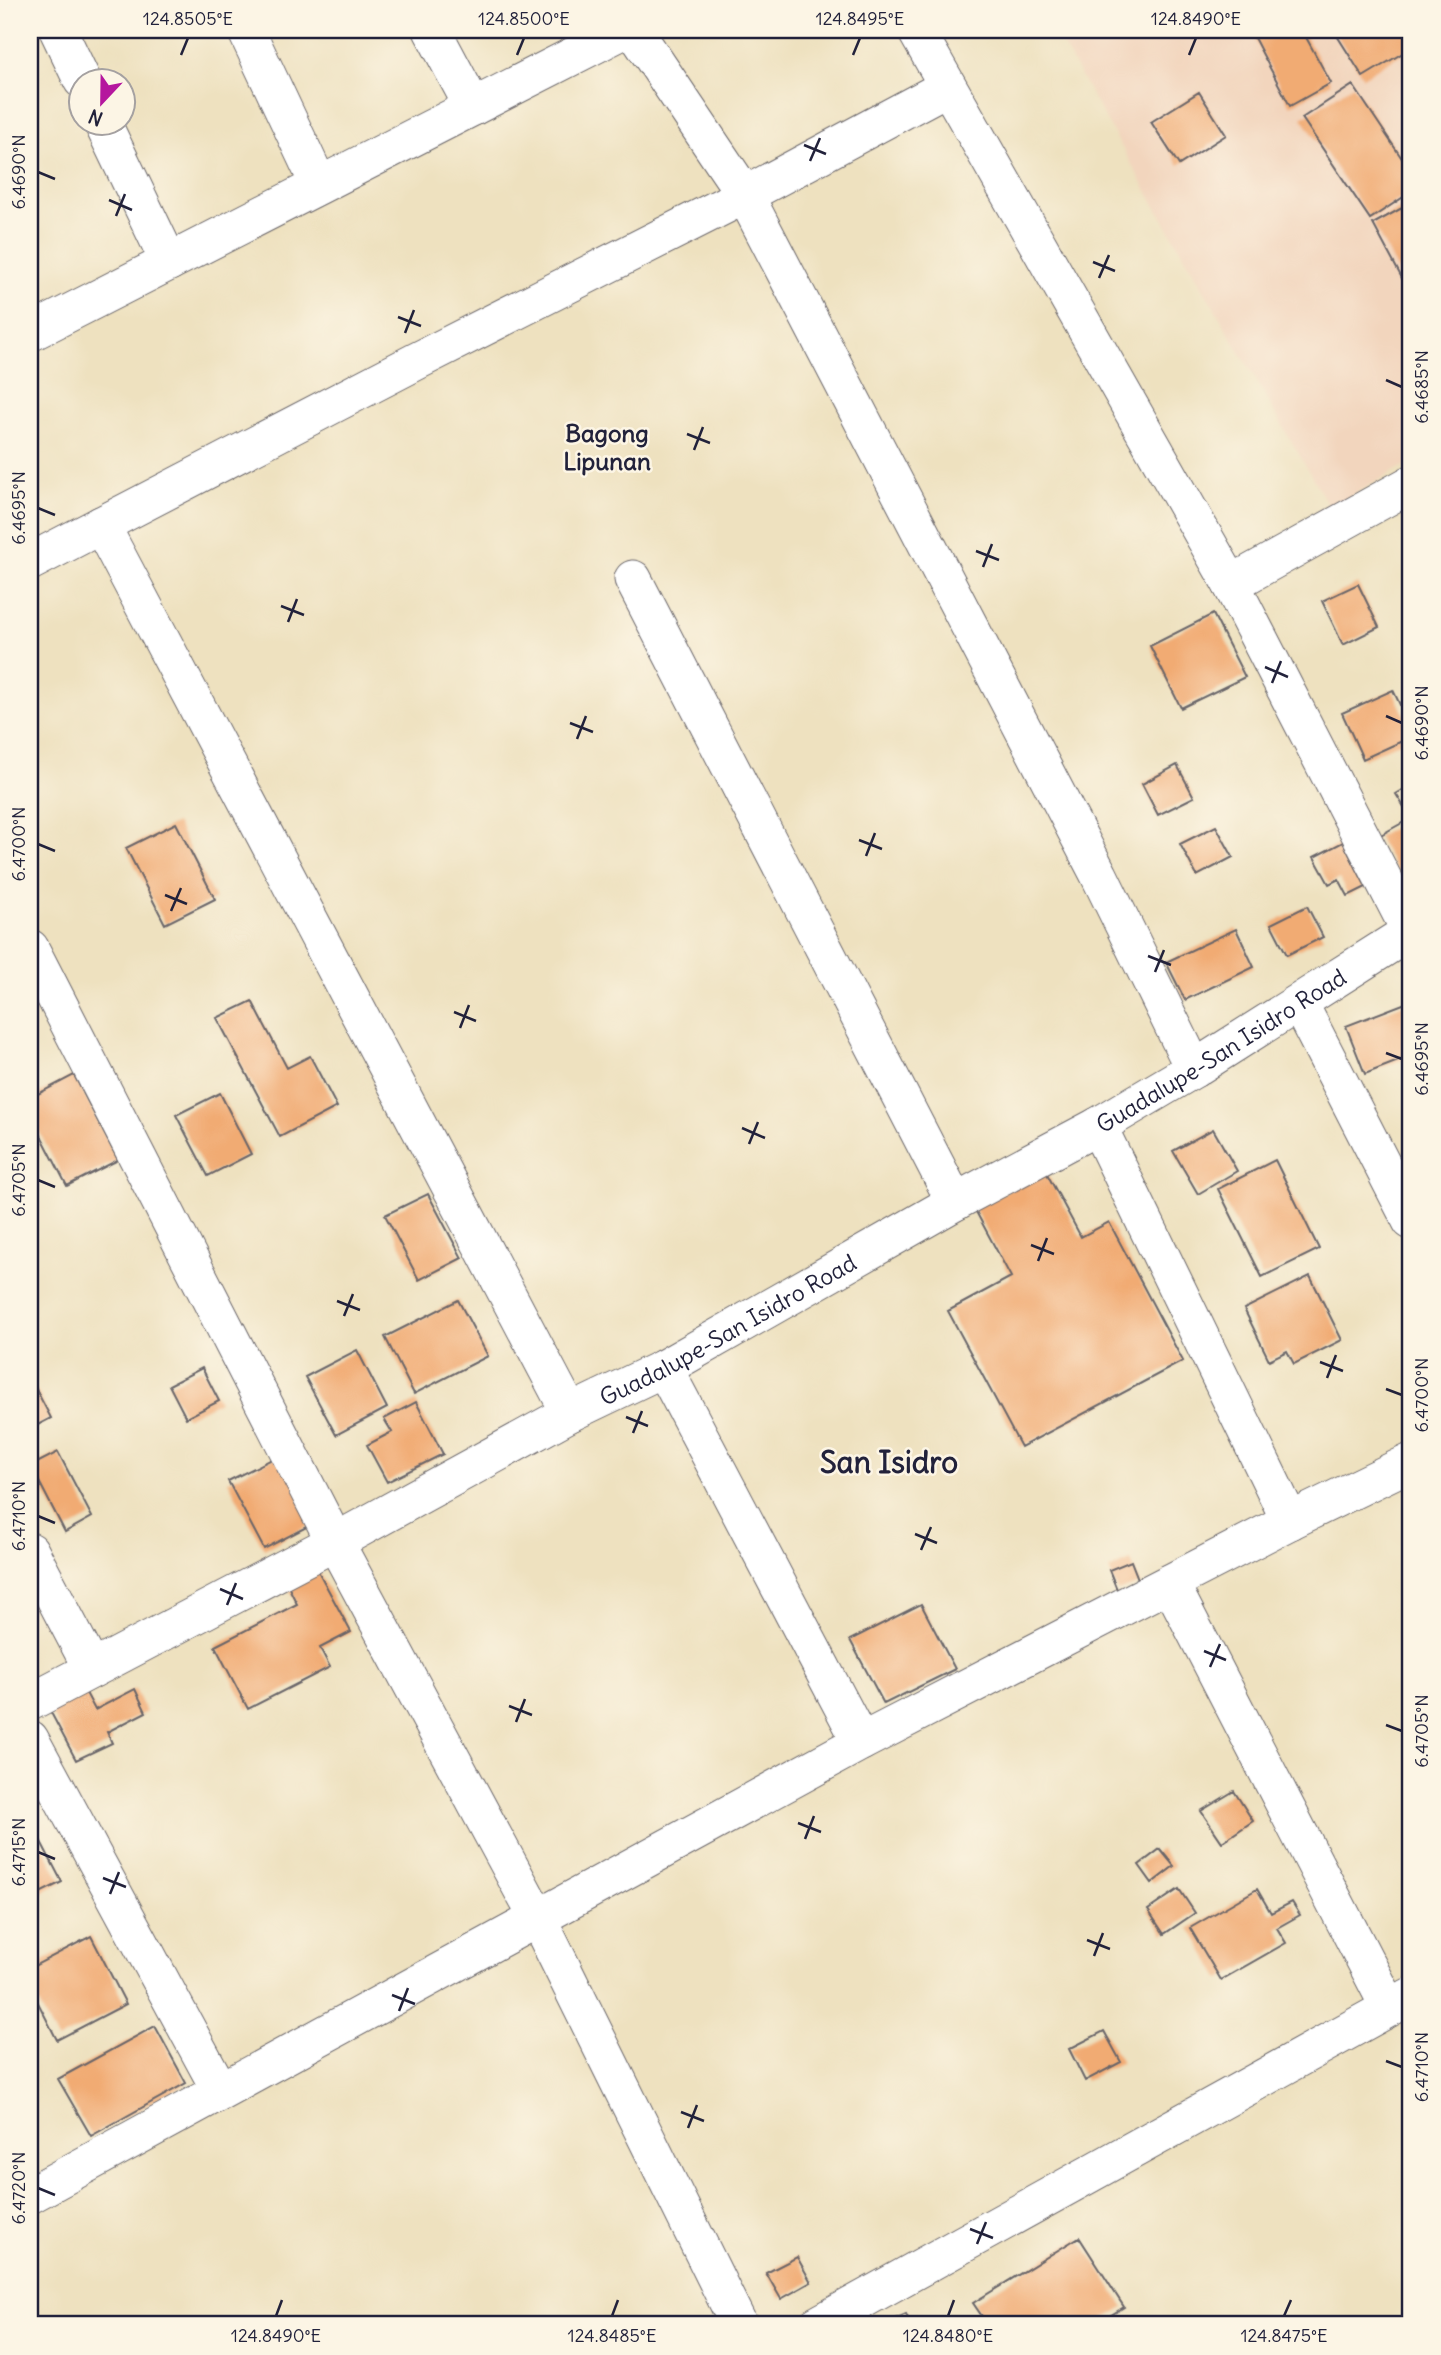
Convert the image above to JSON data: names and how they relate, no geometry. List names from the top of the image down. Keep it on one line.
{"streets":{"street":["Guadalupe-San Isidro Road"]},"districts":["Bagong Lipunan","San Isidro"],"north":"bottom","coordinates":["124.8505°E","124.8500°E","124.8495°E","124.8490°E","6.4690°N","6.4685°N","6.4695°N","6.4700°N","6.4705°N","6.4710°N","6.4715°N","6.4720°N","124.8485°E","124.8480°E","124.8475°E"]}
